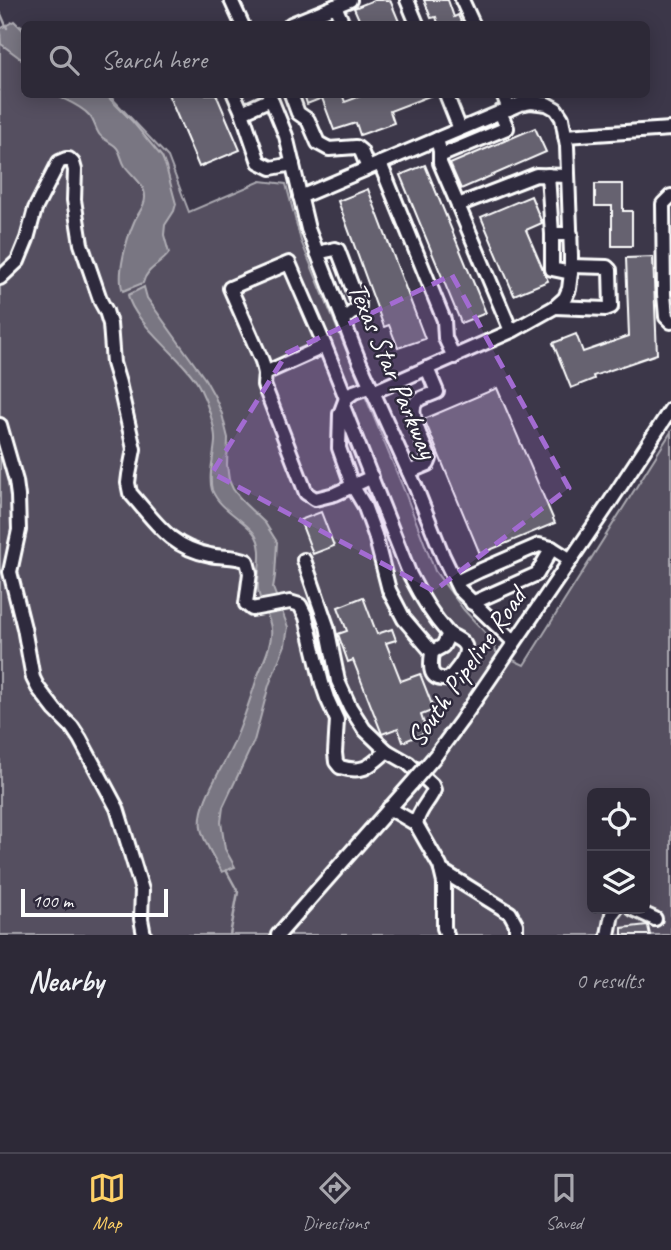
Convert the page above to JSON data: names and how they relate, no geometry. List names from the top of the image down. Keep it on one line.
{"streets":{"street":["Texas Star Parkway","South Pipeline Road"]},"crossings":[["Texas Star Parkway","South Pipeline Road"]],"scale_bar":"100 m","page":{"search":"Search here","scale":"100 m","heading":["Nearby","0 results"],"nav":["Map","Directions","Saved"]}}
